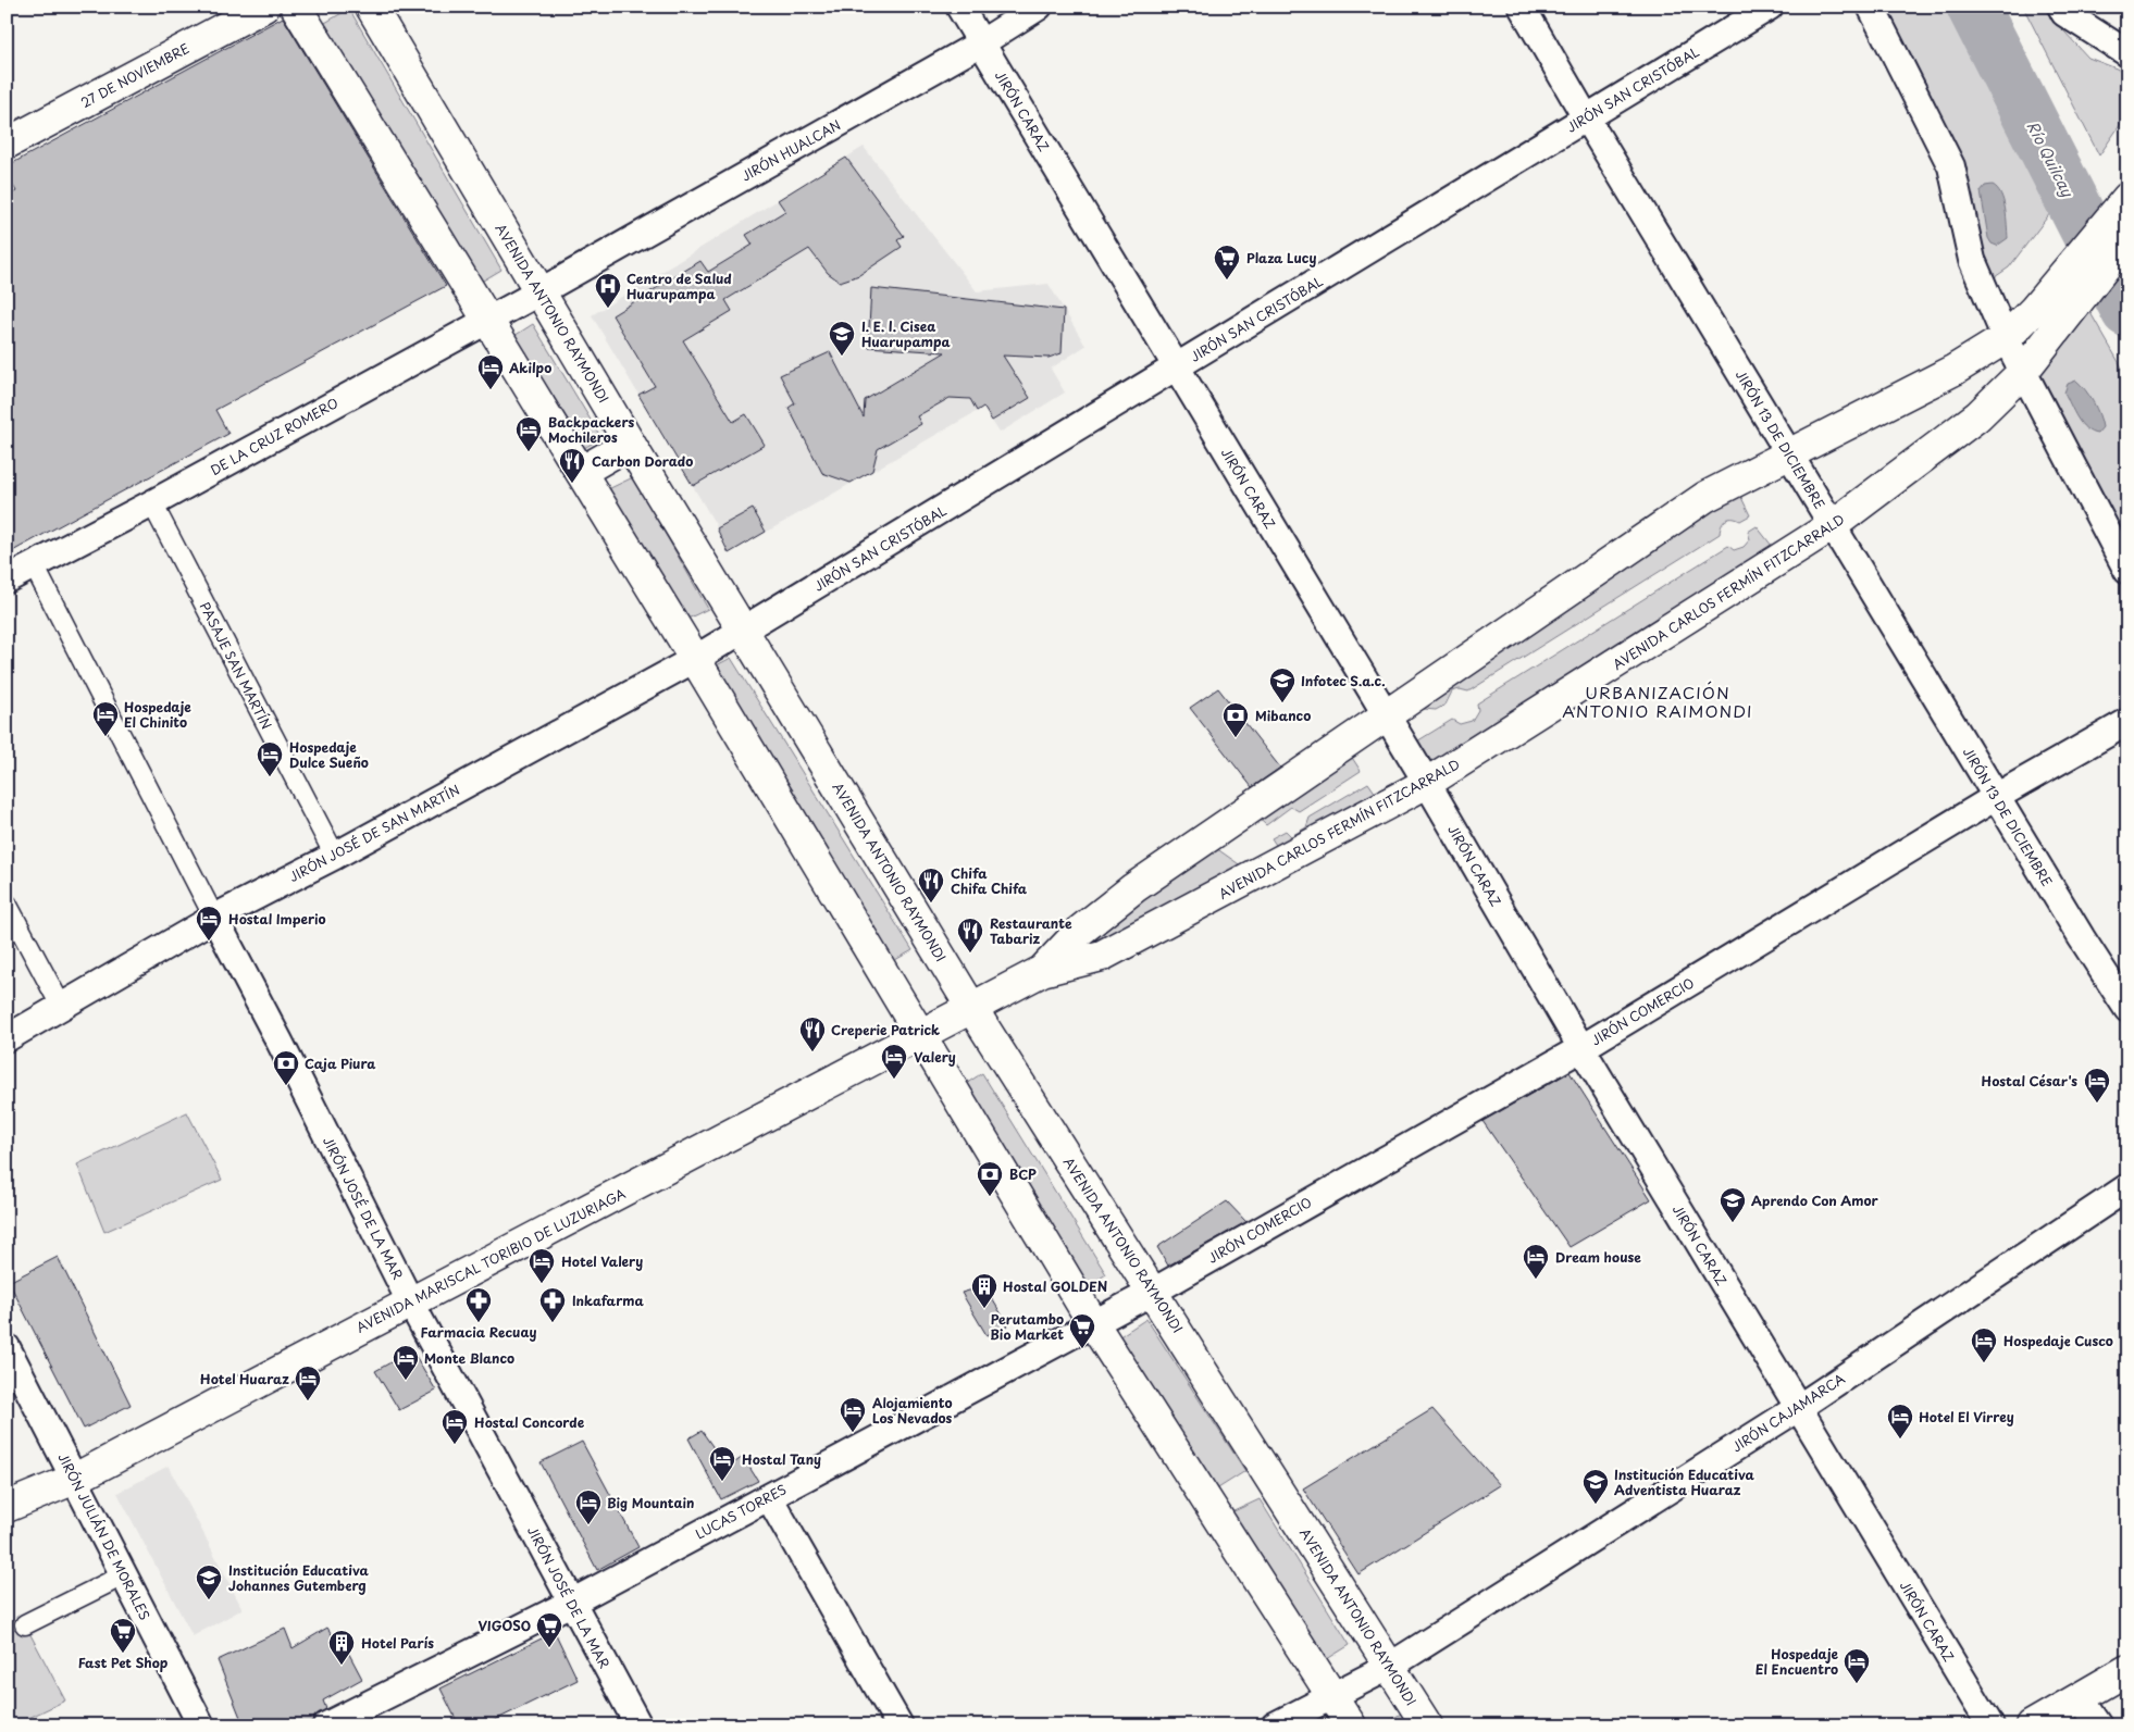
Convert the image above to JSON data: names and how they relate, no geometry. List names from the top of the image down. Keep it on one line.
{"streets":{"main road":["27 DE NOVIEMBRE","AVENIDA ANTONIO RAYMONDI","AVENIDA CARLOS FERMÍN FITZCARRALD","AVENIDA MARISCAL TORIBIO DE LUZURIAGA"],"street":["JIRÓN SAN CRISTÓBAL","JIRÓN CARAZ","JIRÓN HUALCAN","DE LA CRUZ ROMERO","JIRÓN 13 DE DICIEMBRE","PASAJE SAN MARTÍN","JIRÓN JOSÉ DE SAN MARTÍN","JIRÓN COMERCIO","JIRÓN JOSÉ DE LA MAR","JIRÓN CAJAMARCA","LUCAS TORRES","JIRÓN JULIÁN DE MORALES"]},"crossings":[["JIRÓN SAN CRISTÓBAL","JIRÓN CARAZ"],["JIRÓN SAN CRISTÓBAL","AVENIDA ANTONIO RAYMONDI"],["JIRÓN SAN CRISTÓBAL","JIRÓN 13 DE DICIEMBRE"],["JIRÓN SAN CRISTÓBAL","JIRÓN JOSÉ DE SAN MARTÍN"],["JIRÓN CARAZ","JIRÓN HUALCAN"],["JIRÓN CARAZ","AVENIDA CARLOS FERMÍN FITZCARRALD"],["JIRÓN CARAZ","JIRÓN COMERCIO"],["JIRÓN CARAZ","JIRÓN CAJAMARCA"],["JIRÓN HUALCAN","AVENIDA ANTONIO RAYMONDI"],["JIRÓN HUALCAN","DE LA CRUZ ROMERO"],["AVENIDA ANTONIO RAYMONDI","DE LA CRUZ ROMERO"],["AVENIDA ANTONIO RAYMONDI","AVENIDA CARLOS FERMÍN FITZCARRALD"],["AVENIDA ANTONIO RAYMONDI","JIRÓN JOSÉ DE SAN MARTÍN"],["AVENIDA ANTONIO RAYMONDI","JIRÓN COMERCIO"],["AVENIDA ANTONIO RAYMONDI","AVENIDA MARISCAL TORIBIO DE LUZURIAGA"],["AVENIDA ANTONIO RAYMONDI","JIRÓN CAJAMARCA"],["AVENIDA ANTONIO RAYMONDI","LUCAS TORRES"],["DE LA CRUZ ROMERO","PASAJE SAN MARTÍN"],["JIRÓN 13 DE DICIEMBRE","AVENIDA CARLOS FERMÍN FITZCARRALD"],["JIRÓN 13 DE DICIEMBRE","JIRÓN COMERCIO"],["AVENIDA CARLOS FERMÍN FITZCARRALD","AVENIDA MARISCAL TORIBIO DE LUZURIAGA"],["PASAJE SAN MARTÍN","JIRÓN JOSÉ DE SAN MARTÍN"],["JIRÓN JOSÉ DE SAN MARTÍN","JIRÓN JOSÉ DE LA MAR"],["JIRÓN COMERCIO","LUCAS TORRES"],["JIRÓN JOSÉ DE LA MAR","AVENIDA MARISCAL TORIBIO DE LUZURIAGA"],["JIRÓN JOSÉ DE LA MAR","LUCAS TORRES"],["AVENIDA MARISCAL TORIBIO DE LUZURIAGA","JIRÓN JULIÁN DE MORALES"]],"districts":["URBANIZACIÓN ANTONIO RAIMONDI"],"water":["Río Quilcay"],"places":{"supermarket":["Plaza Lucy","Perutambo Bio Market","VIGOSO","Fast Pet Shop"],"hospital":["Centro de Salud Huarupampa"],"school or university":["I. E. I. Cisea Huarupampa","Infotec S.a.c.","Aprendo Con Amor","Institución Educativa Adventista Huaraz","Institución Educativa Johannes Gutemberg"],"hotel":["Akilpo","Backpackers Mochileros","Hospedaje El Chinito","Hospedaje Dulce Sueño","Hostal Imperio","Valery","Hostal César's","Dream house","Hotel Valery","Hospedaje Cusco","Monte Blanco","Hotel Huaraz","Alojamiento Los Nevados","Hotel El Virrey","Hostal Concorde","Hostal Tany","Big Mountain","Hospedaje El Encuentro"],"restaurant":["Carbon Dorado","Chifa Chifa Chifa","Restaurante Tabariz","Creperie Patrick"],"bank":["Mibanco","Caja Piura","BCP"],"building":["Hostal GOLDEN","Hotel París"],"pharmacy":["Farmacia Recuay","Inkafarma"]}}
